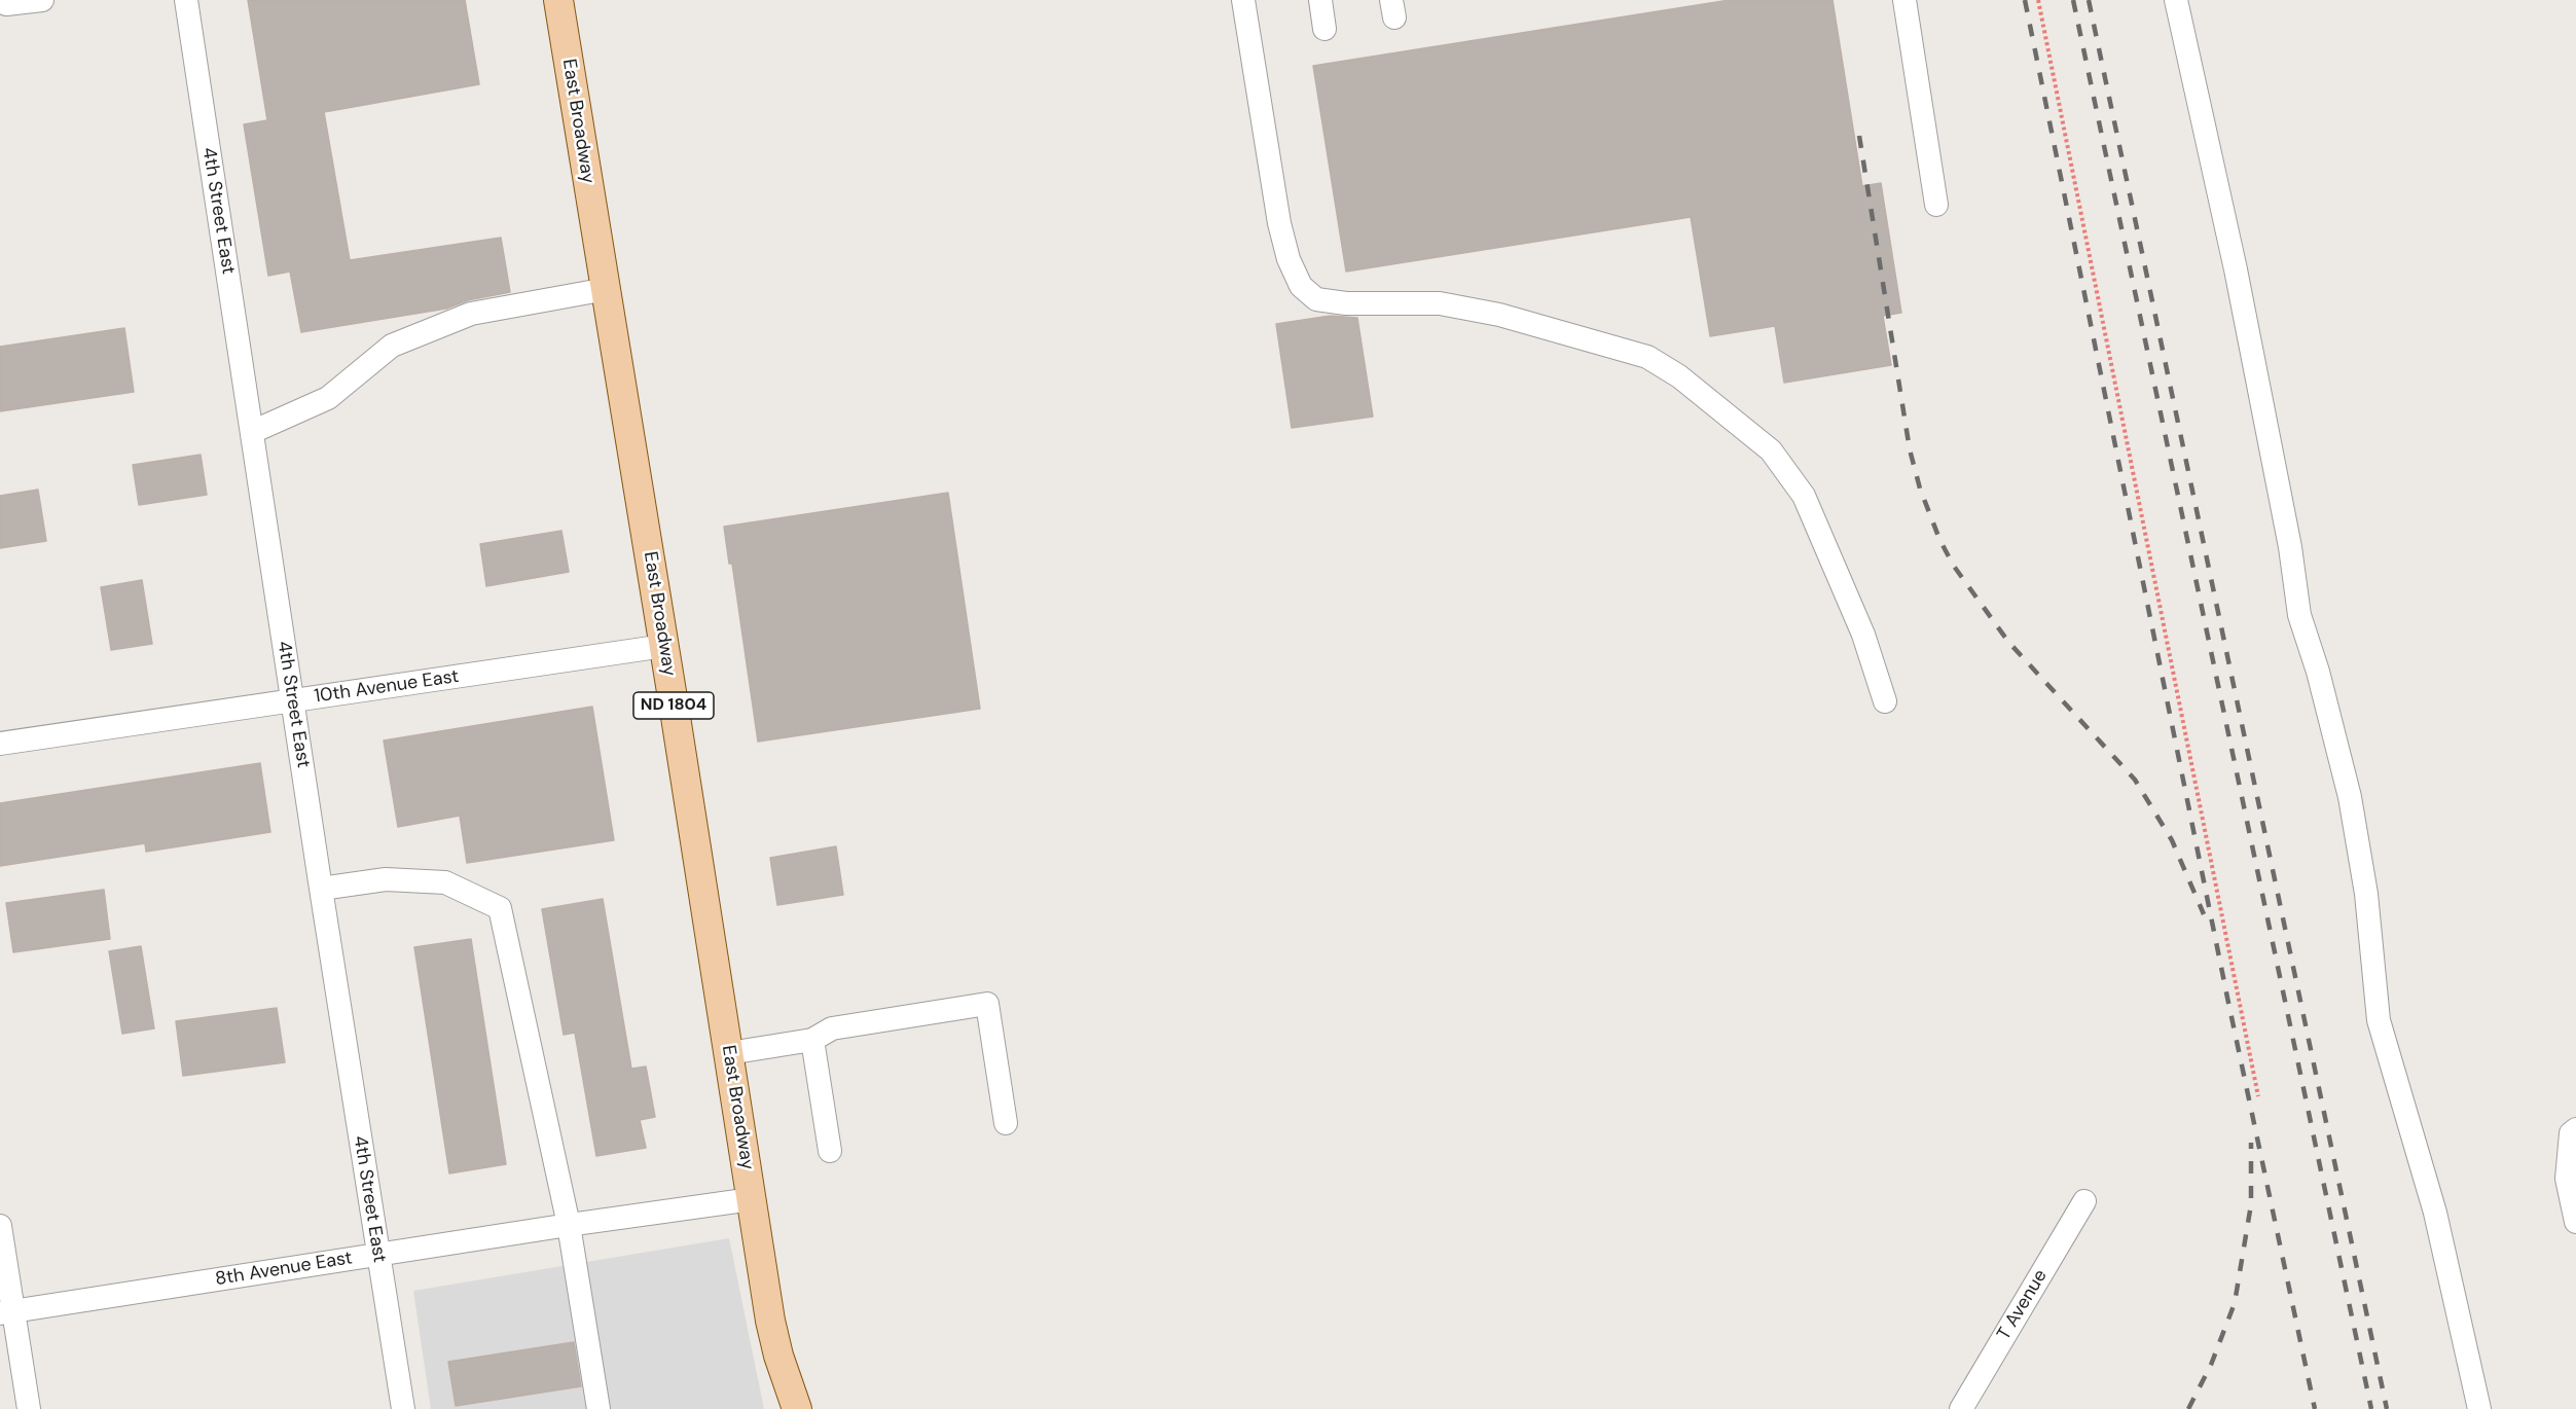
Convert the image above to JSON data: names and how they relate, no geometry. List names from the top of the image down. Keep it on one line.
{"streets":{"main road":["East Broadway","ND 1804"],"street":["4th Street East","10th Avenue East","8th Avenue East","T Avenue"]},"crossings":[["East Broadway","10th Avenue East"],["East Broadway","8th Avenue East"],["4th Street East","10th Avenue East"],["4th Street East","8th Avenue East"]]}
